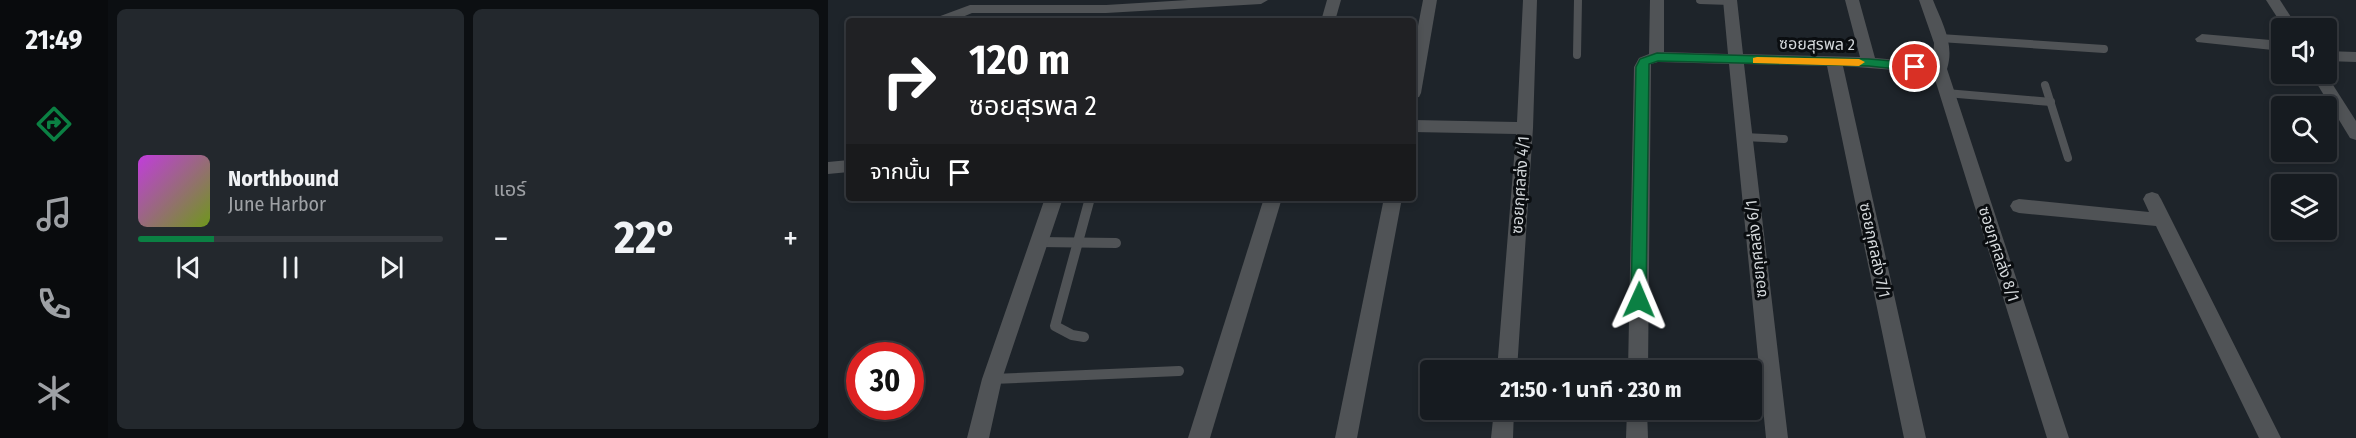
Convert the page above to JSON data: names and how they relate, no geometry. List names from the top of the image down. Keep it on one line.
{"streets":{"street":["ซอยสุรพล 2","ซอยกุศลส่ง 4/1","ซอยกุศลส่ง 6/1","ซอยกุศลส่ง 7/1","ซอยกุศลส่ง 8/1"]},"crossings":[["ซอยสุรพล 2","ซอยกุศลส่ง 6/1"],["ซอยสุรพล 2","ซอยกุศลส่ง 7/1"],["ซอยสุรพล 2","ซอยกุศลส่ง 8/1"]],"page":{"tabs":"21:49","tile":"แอร์","turn":["120 m","ซอยสุรพล 2"],"then":"จากนั้น","song":["Northbound","June Harbor"],"heat":["−","22°","+"],"limit":"30","trip":"21:50 · 1 นาที · 230 m"}}
